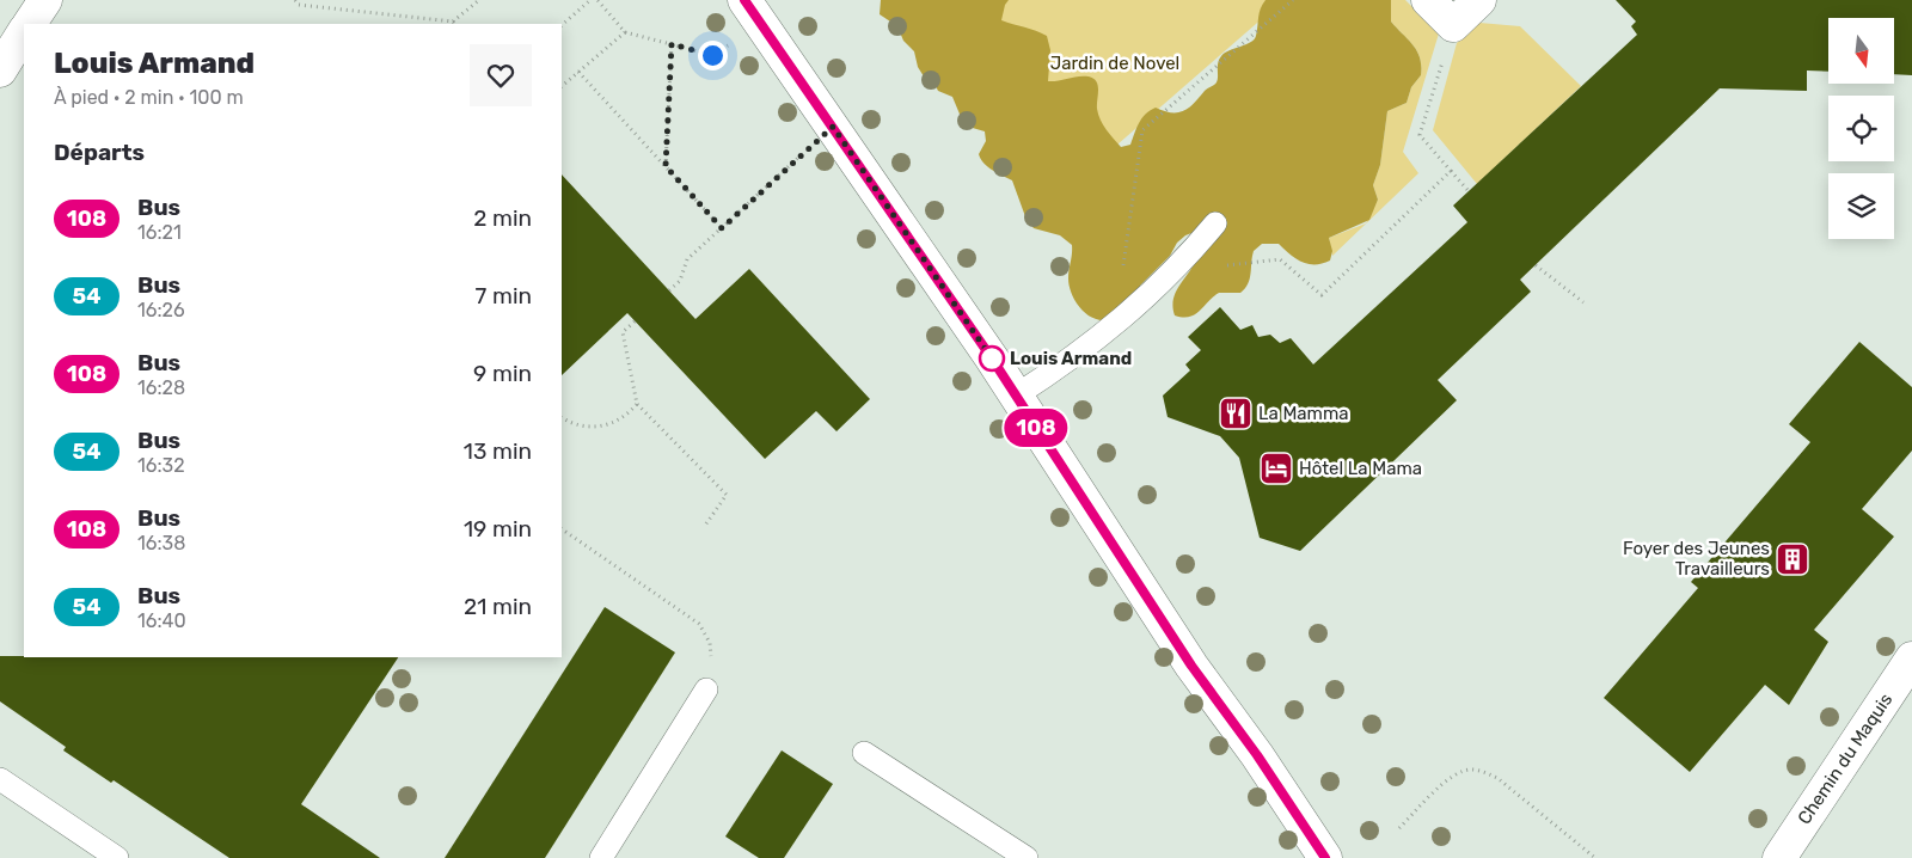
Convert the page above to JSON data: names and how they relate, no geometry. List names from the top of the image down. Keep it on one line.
{"streets":{"street":["Chemin du Maquis"]},"parks":["Jardin de Novel"],"places":{"other":["Louis Armand"],"restaurant":["La Mamma"],"hotel":["Hôtel La Mama"],"building":["Foyer des Jeunes Travailleurs"]},"lines":["bus line 108"],"north":"bottom","page":{"on_map":"108","heading":[["Louis Armand","À pied · 2 min · 100 m"],"Départs"],"list":[{"mark":"108","name":"Bus","note":"16:21","value":"2 min"},{"mark":"54","name":"Bus","note":"16:26","value":"7 min"},{"mark":"108","name":"Bus","note":"16:28","value":"9 min"},{"mark":"54","name":"Bus","note":"16:32","value":"13 min"},{"mark":"108","name":"Bus","note":"16:38","value":"19 min"},{"mark":"54","name":"Bus","note":"16:40","value":"21 min"}]}}
